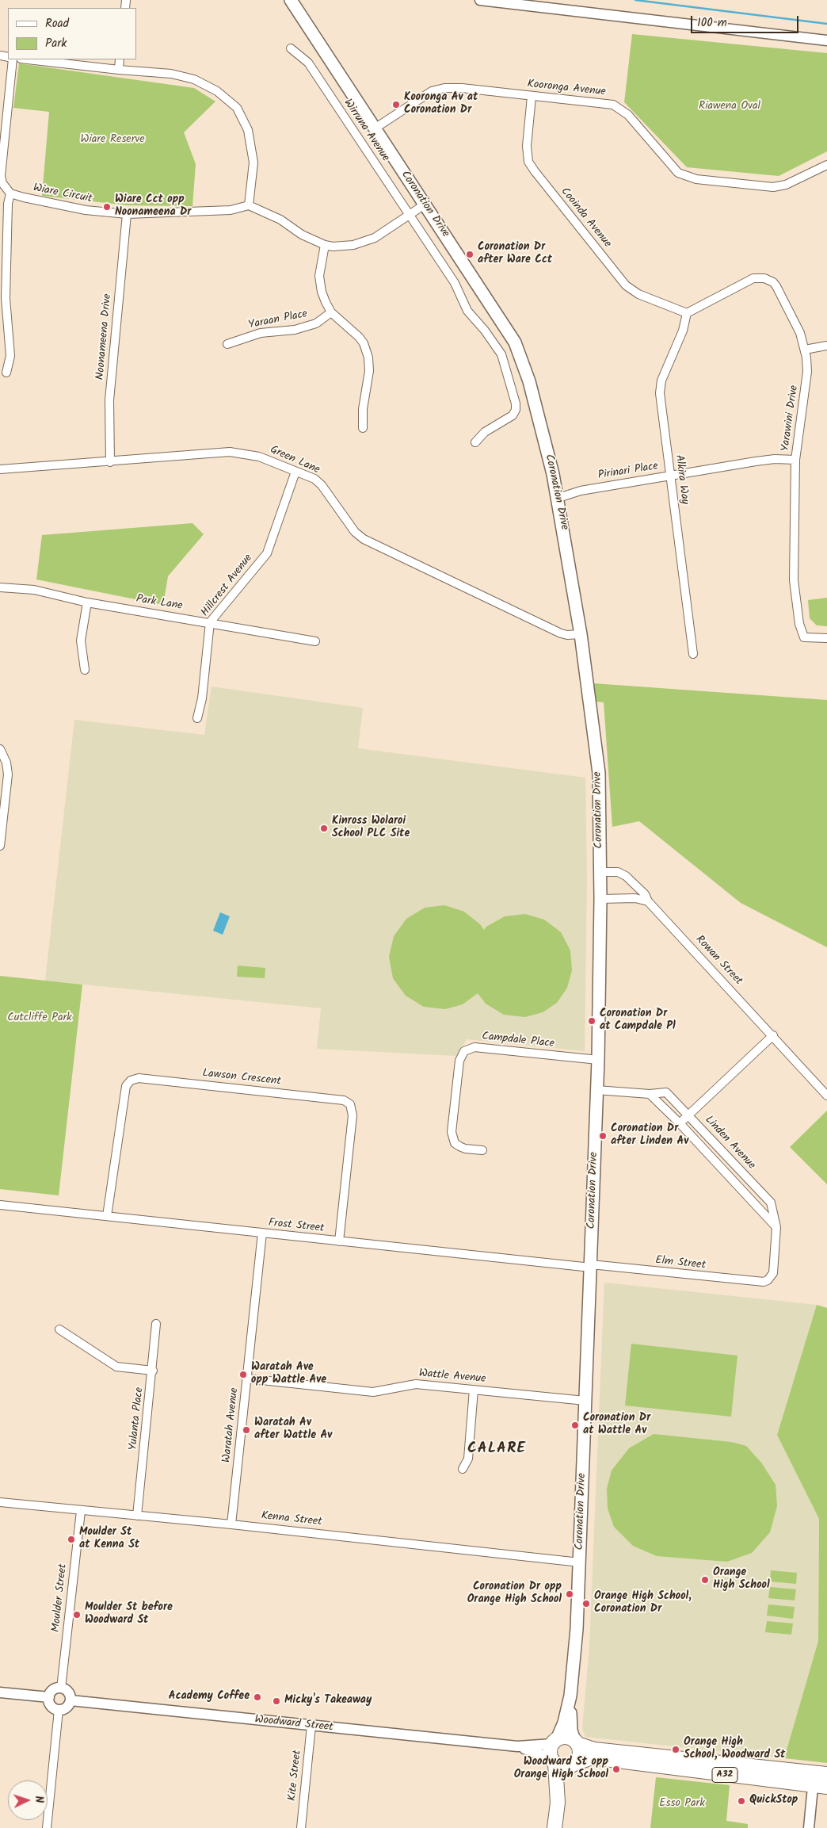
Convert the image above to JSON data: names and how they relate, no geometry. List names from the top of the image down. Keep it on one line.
{"streets":{"highway":["A32"],"main road":["Coronation Drive"],"street":["Kooronga Avenue","Wirruna Avenue","Wiare Circuit","Cooinda Avenue","Yaraan Place","Noonameena Drive","Yarawini Drive","Green Lane","Pirinari Place","Alkira Way","Hillcrest Avenue","Park Lane","Rowan Street","Campdale Place","Lawson Crescent","Linden Avenue","Frost Street","Elm Street","Wattle Avenue","Yulanta Place","Waratah Avenue","Kenna Street","Moulder Street","Woodward Street","Kite Street"]},"crossings":[["Kooronga Avenue","Coronation Drive"],["Kooronga Avenue","Cooinda Avenue"],["Wiare Circuit","Noonameena Drive"],["Coronation Drive","Green Lane"],["Coronation Drive","Pirinari Place"],["Coronation Drive","Rowan Street"],["Coronation Drive","Campdale Place"],["Coronation Drive","Linden Avenue"],["Coronation Drive","Frost Street"],["Coronation Drive","Elm Street"],["Coronation Drive","Wattle Avenue"],["Coronation Drive","Kenna Street"],["Coronation Drive","Woodward Street"],["Coronation Drive","A32"],["Cooinda Avenue","Yarawini Drive"],["Cooinda Avenue","Alkira Way"],["Noonameena Drive","Green Lane"],["Yarawini Drive","Pirinari Place"],["Yarawini Drive","Alkira Way"],["Green Lane","Hillcrest Avenue"],["Pirinari Place","Alkira Way"],["Hillcrest Avenue","Park Lane"],["Lawson Crescent","Frost Street"],["Linden Avenue","Elm Street"],["Frost Street","Elm Street"],["Frost Street","Waratah Avenue"],["Wattle Avenue","Waratah Avenue"],["Yulanta Place","Kenna Street"],["Waratah Avenue","Kenna Street"],["Kenna Street","Moulder Street"],["Moulder Street","Woodward Street"],["Woodward Street","A32"],["Woodward Street","Kite Street"]],"districts":["CALARE"],"parks":["Riawena Oval","Wiare Reserve","Cutcliffe Park","Esso Park"],"places":["Kooronga Av at Coronation Dr","Wiare Cct opp Noonameena Dr","Coronation Dr after Ware Cct","Kinross Wolaroi School PLC Site","Coronation Dr at Campdale Pl","Coronation Dr after Linden Av","Waratah Ave opp Wattle Ave","Coronation Dr at Wattle Av","Waratah Av after Wattle Av","Moulder St at Kenna St","Orange High School","Coronation Dr opp Orange High School","Orange High School, Coronation Dr","Moulder St before Woodward St","Academy Coffee","Micky's Takeaway","Orange High School, Woodward St","Woodward St opp Orange High School","QuickStop"],"legend":["Road","Park"],"scale_bar":"100 m","north":"right"}
